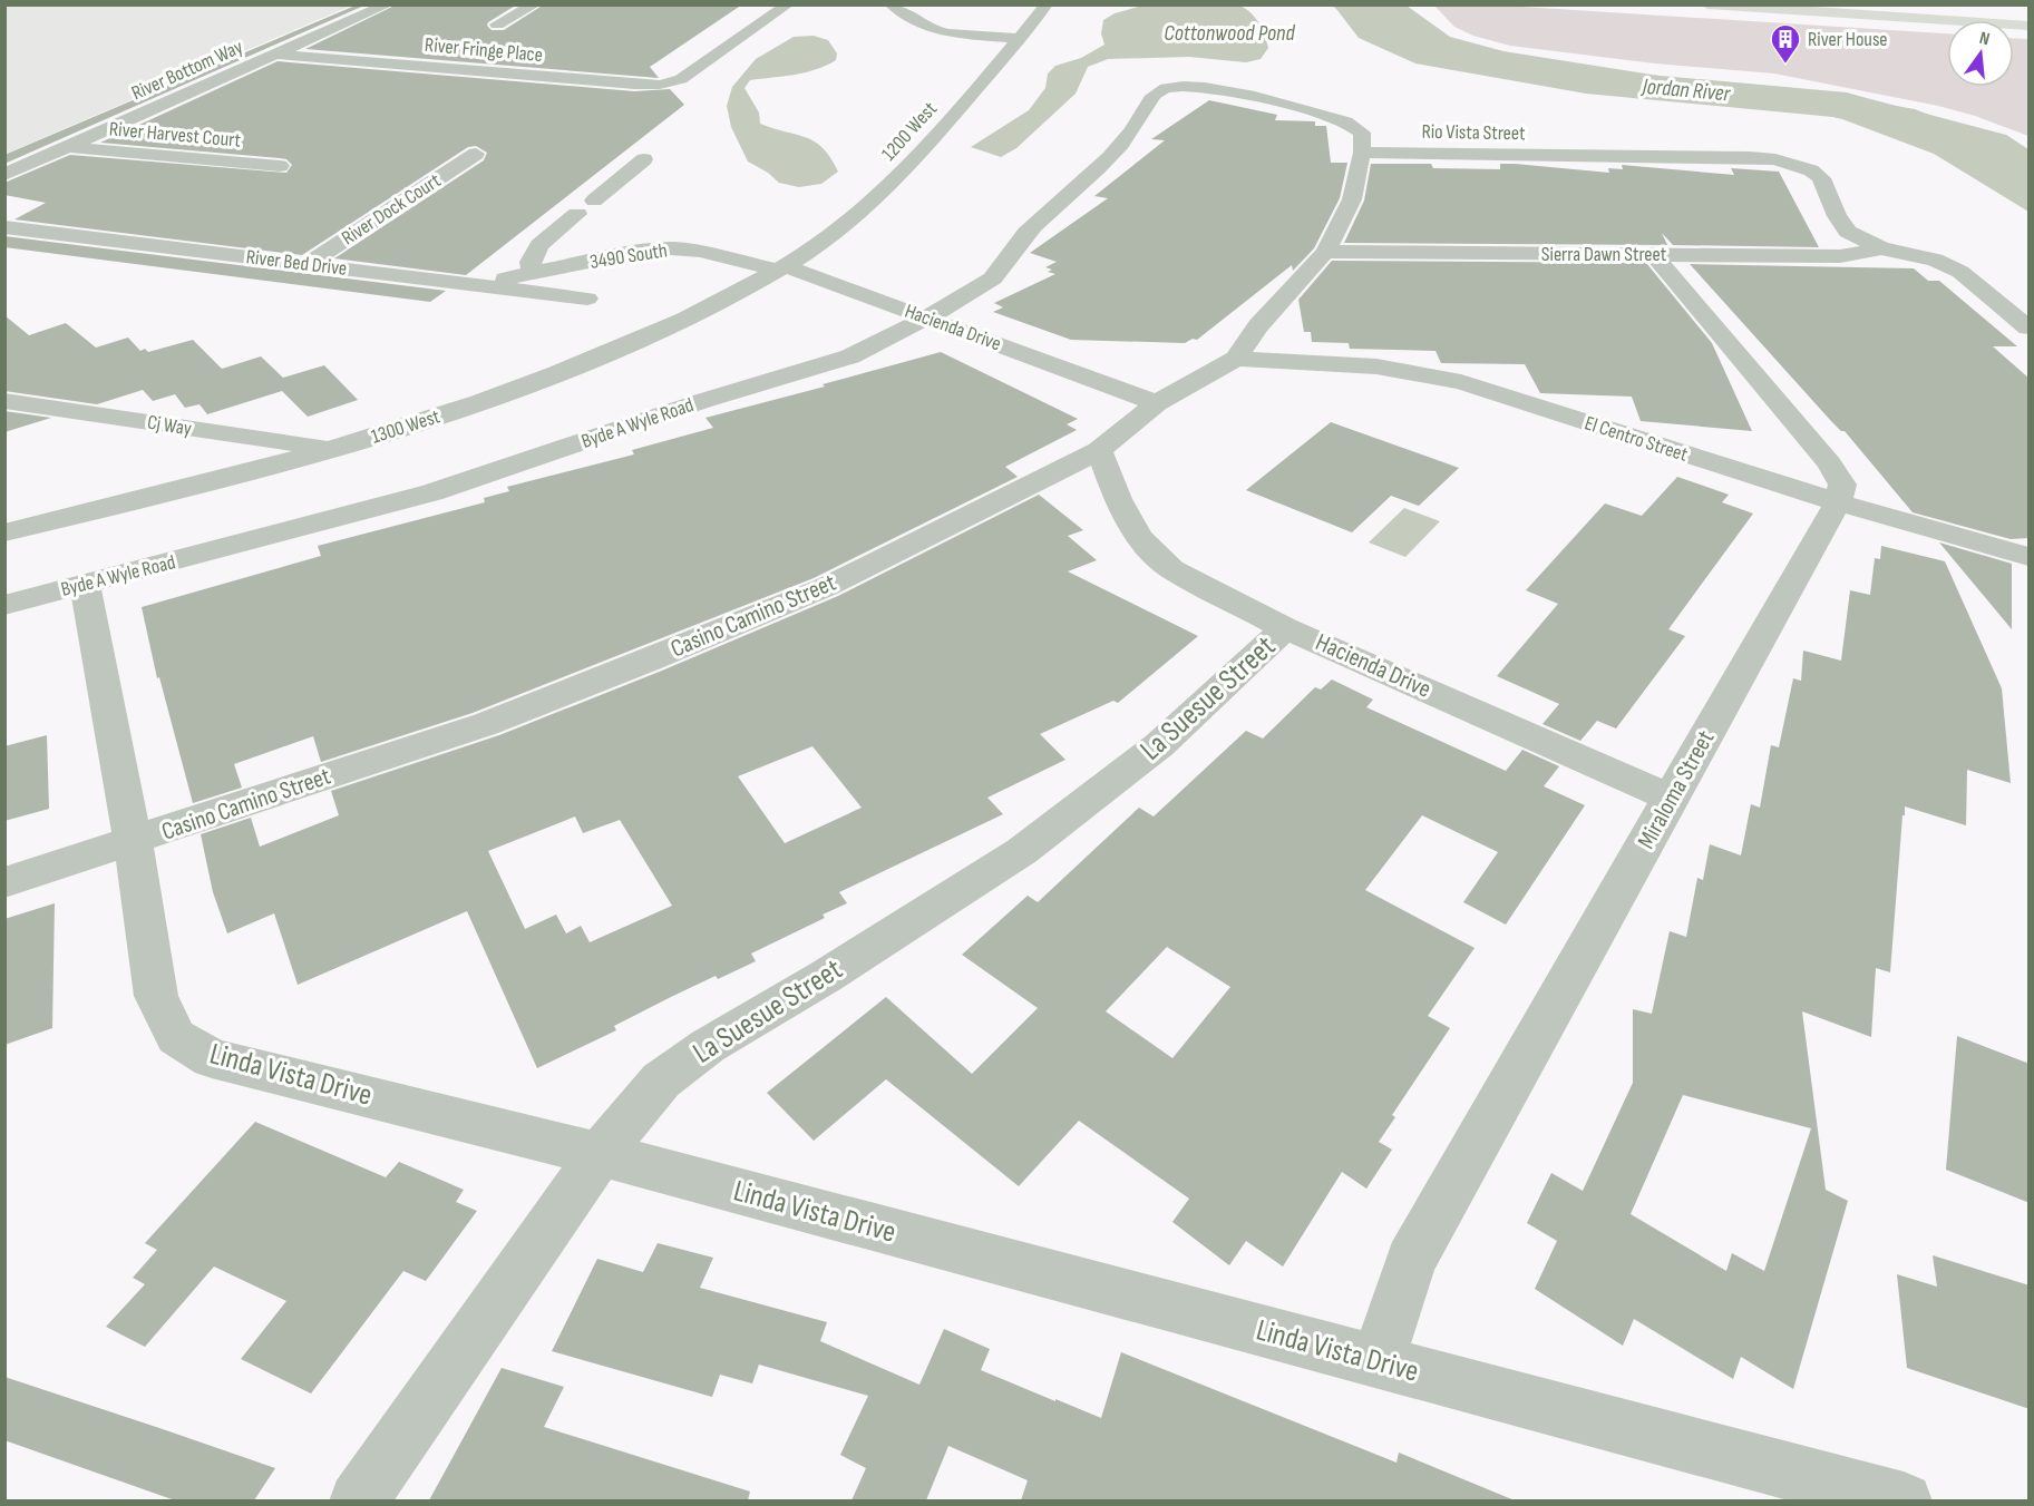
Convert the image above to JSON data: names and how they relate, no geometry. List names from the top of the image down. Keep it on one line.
{"streets":{"street":["River Fringe Place","River Bottom Way","1200 West","Rio Vista Street","River Harvest Court","River Dock Court","Sierra Dawn Street","3490 South","River Bed Drive","Hacienda Drive","Byde A Wyle Road","Cj Way","1300 West","El Centro Street","Casino Camino Street","La Suesue Street","Miraloma Street","Linda Vista Drive"]},"crossings":[["River Fringe Place","River Bottom Way"],["River Bottom Way","River Harvest Court"],["1200 West","3490 South"],["1200 West","Hacienda Drive"],["1200 West","1300 West"],["Rio Vista Street","Sierra Dawn Street"],["Rio Vista Street","Byde A Wyle Road"],["Rio Vista Street","Casino Camino Street"],["River Dock Court","River Bed Drive"],["Sierra Dawn Street","Casino Camino Street"],["3490 South","River Bed Drive"],["3490 South","Hacienda Drive"],["3490 South","1300 West"],["Hacienda Drive","Byde A Wyle Road"],["Hacienda Drive","1300 West"],["Hacienda Drive","Casino Camino Street"],["Hacienda Drive","La Suesue Street"],["Hacienda Drive","Miraloma Street"],["Byde A Wyle Road","Casino Camino Street"],["Byde A Wyle Road","Linda Vista Drive"],["Cj Way","1300 West"],["El Centro Street","Casino Camino Street"],["El Centro Street","Miraloma Street"],["Casino Camino Street","Linda Vista Drive"],["La Suesue Street","Linda Vista Drive"],["Miraloma Street","Linda Vista Drive"]],"water":["Cottonwood Pond","Jordan River"],"places":{"building":["River House"]},"north":"top"}
